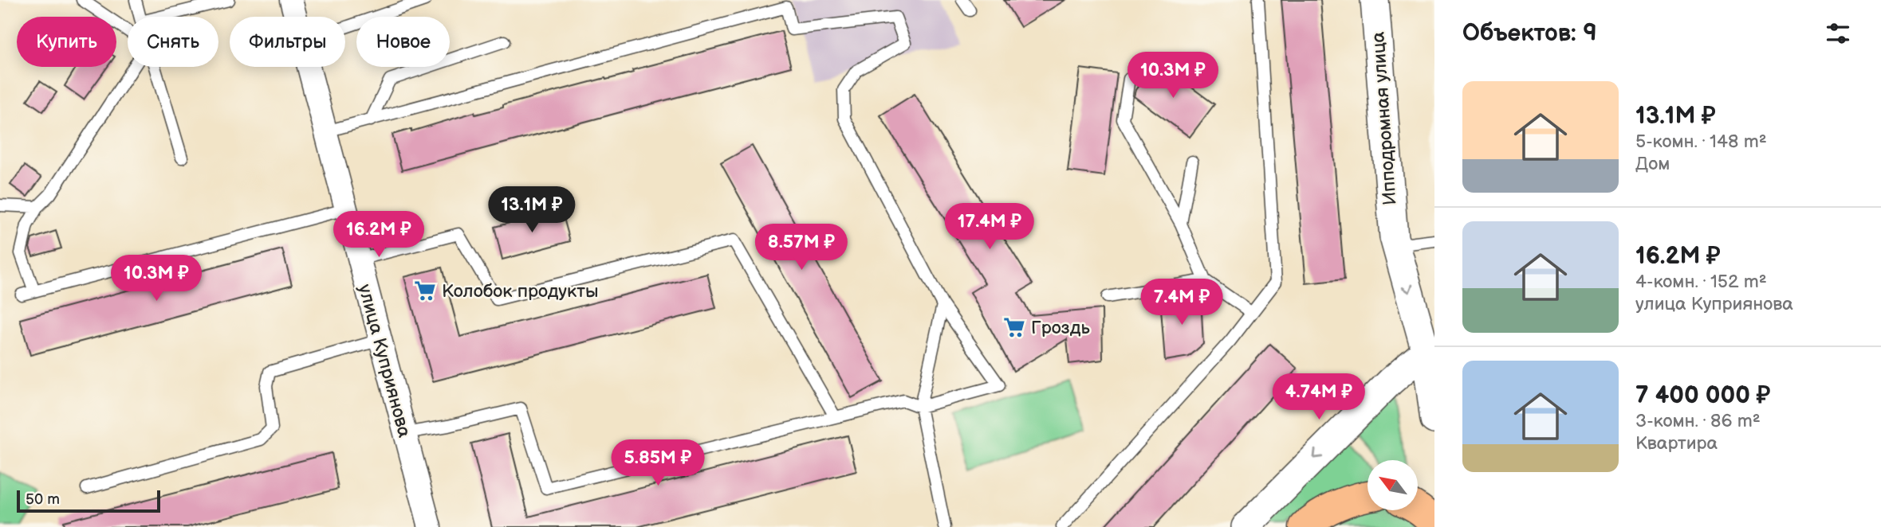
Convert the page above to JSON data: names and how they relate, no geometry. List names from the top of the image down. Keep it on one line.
{"streets":{"street":["Ипподромная улица","улица Куприянова"]},"places":{"supermarket":["Колобок продукты","Гроздь"]},"scale_bar":"50 m","north":"top left","page":{"heading":"Объектов: 9","chip":["Купить","Снять","Фильтры","Новое"],"price":["10.3M ₽","13.1M ₽","17.4M ₽","16.2M ₽","8.57M ₽","10.3M ₽","7.4M ₽","4.74M ₽","5.85M ₽"],"list":[{"name":"13.1M ₽","note":"5-комн. · 148 m² · Дом"},{"name":"16.2M ₽","note":"4-комн. · 152 m² · улица Куприянова"},{"name":"7 400 000 ₽","note":"3-комн. · 86 m² · Квартира"}],"scale":"50 m"}}
